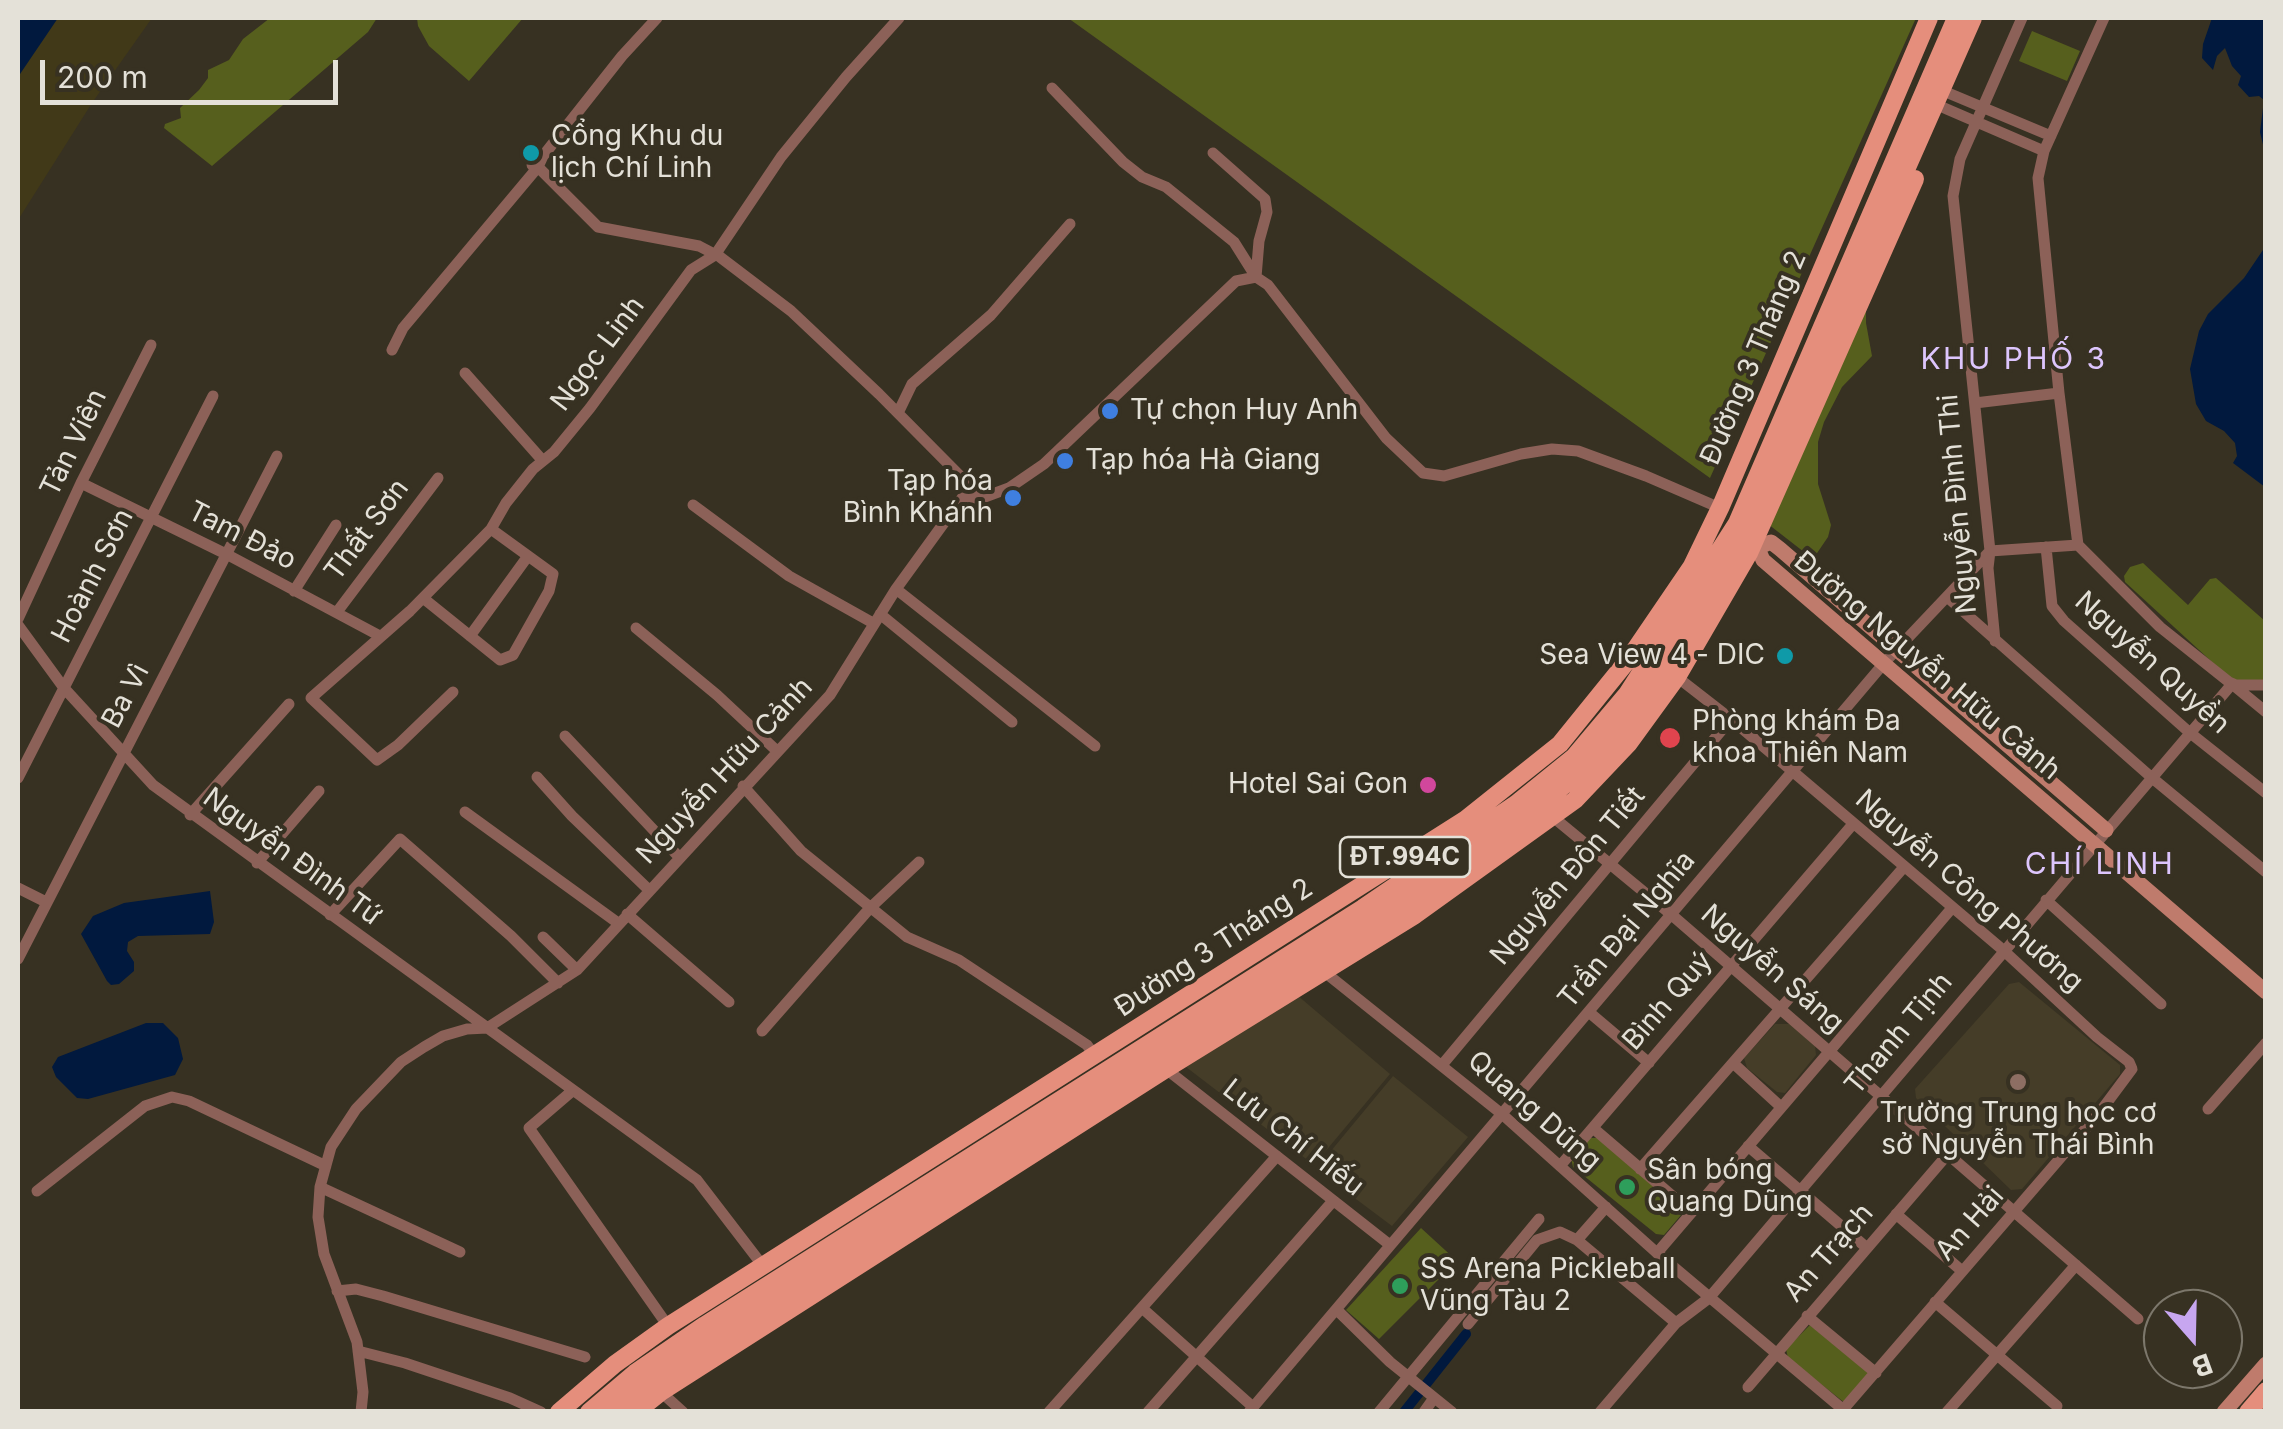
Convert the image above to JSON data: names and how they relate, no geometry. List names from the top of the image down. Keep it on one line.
{"streets":{"main road":["Đường 3 Tháng 2","Đường Nguyễn Hữu Cảnh","ĐT.994C"],"street":["Ngọc Linh","Tản Viên","Nguyễn Đình Thi","Thất Sơn","Tam Đảo","Hoành Sơn","Nguyễn Quyền","Ba Vì","Nguyễn Hữu Cảnh","Nguyễn Đình Tứ","Nguyễn Đôn Tiết","Nguyễn Công Phương","Trần Đại Nghĩa","Nguyễn Sáng","Bình Quý","Thanh Tịnh","Quang Dũng","Lưu Chí Hiếu","An Hải","An Trạch"]},"crossings":[["Ngọc Linh","Tam Đảo"],["Đường 3 Tháng 2","Đường Nguyễn Hữu Cảnh"],["Đường 3 Tháng 2","Nguyễn Đình Tứ"],["Đường 3 Tháng 2","Nguyễn Công Phương"],["Đường 3 Tháng 2","Nguyễn Sáng"],["Đường 3 Tháng 2","Quang Dũng"],["Đường 3 Tháng 2","Lưu Chí Hiếu"],["Tản Viên","Tam Đảo"],["Tản Viên","Nguyễn Đình Tứ"],["Nguyễn Đình Thi","Trần Đại Nghĩa"],["Nguyễn Đình Thi","Thanh Tịnh"],["Thất Sơn","Tam Đảo"],["Tam Đảo","Hoành Sơn"],["Tam Đảo","Ba Vì"],["Hoành Sơn","Nguyễn Đình Tứ"],["Nguyễn Quyền","Thanh Tịnh"],["Đường Nguyễn Hữu Cảnh","Trần Đại Nghĩa"],["Đường Nguyễn Hữu Cảnh","Thanh Tịnh"],["Ba Vì","Nguyễn Đình Tứ"],["Nguyễn Hữu Cảnh","Nguyễn Đình Tứ"],["Nguyễn Đôn Tiết","Nguyễn Công Phương"],["Nguyễn Đôn Tiết","Nguyễn Sáng"],["Nguyễn Đôn Tiết","Quang Dũng"],["Nguyễn Công Phương","Trần Đại Nghĩa"],["Nguyễn Công Phương","Bình Quý"],["Nguyễn Công Phương","Thanh Tịnh"],["Nguyễn Công Phương","An Hải"],["Trần Đại Nghĩa","Nguyễn Sáng"],["Trần Đại Nghĩa","Quang Dũng"],["Trần Đại Nghĩa","Lưu Chí Hiếu"],["Nguyễn Sáng","Bình Quý"],["Nguyễn Sáng","Thanh Tịnh"],["Nguyễn Sáng","An Hải"],["Nguyễn Sáng","An Trạch"],["Bình Quý","Quang Dũng"],["Thanh Tịnh","Quang Dũng"],["Quang Dũng","An Hải"],["Quang Dũng","An Trạch"]],"districts":["KHU PHỐ 3","CHÍ LINH"],"places":["Cổng Khu du lịch Chí Linh","Tự chọn Huy Anh","Tạp hóa Hà Giang","Tạp hóa Bình Khánh","Sea View 4 - DIC","Phòng khám Đa khoa Thiên Nam","Hotel Sai Gon","Trường Trung học cơ sở Nguyễn Thái Bình","Sân bóng Quang Dũng","SS Arena Pickleball Vũng Tàu 2"],"scale_bar":"200 m","north":"bottom"}
